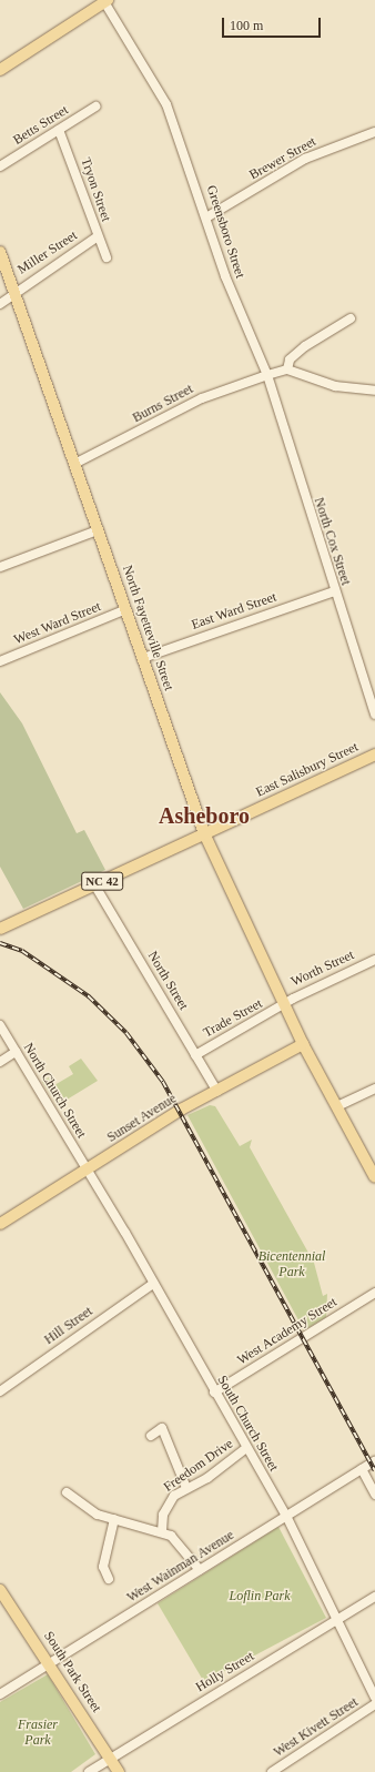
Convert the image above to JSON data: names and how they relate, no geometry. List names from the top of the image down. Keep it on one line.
{"streets":{"main road":["North Fayetteville Street","East Salisbury Street","NC 42","Sunset Avenue","South Park Street"],"street":["Betts Street","Brewer Street","Tryon Street","Greensboro Street","Miller Street","Burns Street","North Cox Street","East Ward Street","West Ward Street","Worth Street","North Street","Trade Street","North Church Street","Hill Street","West Academy Street","South Church Street","Freedom Drive","West Wainman Avenue","Holly Street","West Kivett Street"]},"crossings":[["Betts Street","Tryon Street"],["Brewer Street","Greensboro Street"],["Tryon Street","Miller Street"],["Greensboro Street","Burns Street"],["Greensboro Street","North Cox Street"],["Miller Street","North Fayetteville Street"],["Burns Street","North Cox Street"],["Burns Street","North Fayetteville Street"],["North Cox Street","East Ward Street"],["East Ward Street","North Fayetteville Street"],["West Ward Street","North Fayetteville Street"],["North Fayetteville Street","East Salisbury Street"],["North Fayetteville Street","NC 42"],["North Fayetteville Street","Worth Street"],["North Fayetteville Street","Trade Street"],["North Fayetteville Street","Sunset Avenue"],["East Salisbury Street","NC 42"],["NC 42","North Street"],["Worth Street","Trade Street"],["North Street","Trade Street"],["North Street","Sunset Avenue"],["North Church Street","Sunset Avenue"],["North Church Street","South Church Street"],["Sunset Avenue","South Church Street"],["Hill Street","South Church Street"],["West Academy Street","South Church Street"],["South Church Street","Freedom Drive"],["South Church Street","West Wainman Avenue"],["South Church Street","Holly Street"],["West Wainman Avenue","South Park Street"],["South Park Street","Holly Street"]],"districts":["Asheboro"],"parks":["Bicentennial Park","Loflin Park","Frasier Park"],"scale_bar":"100 m"}
